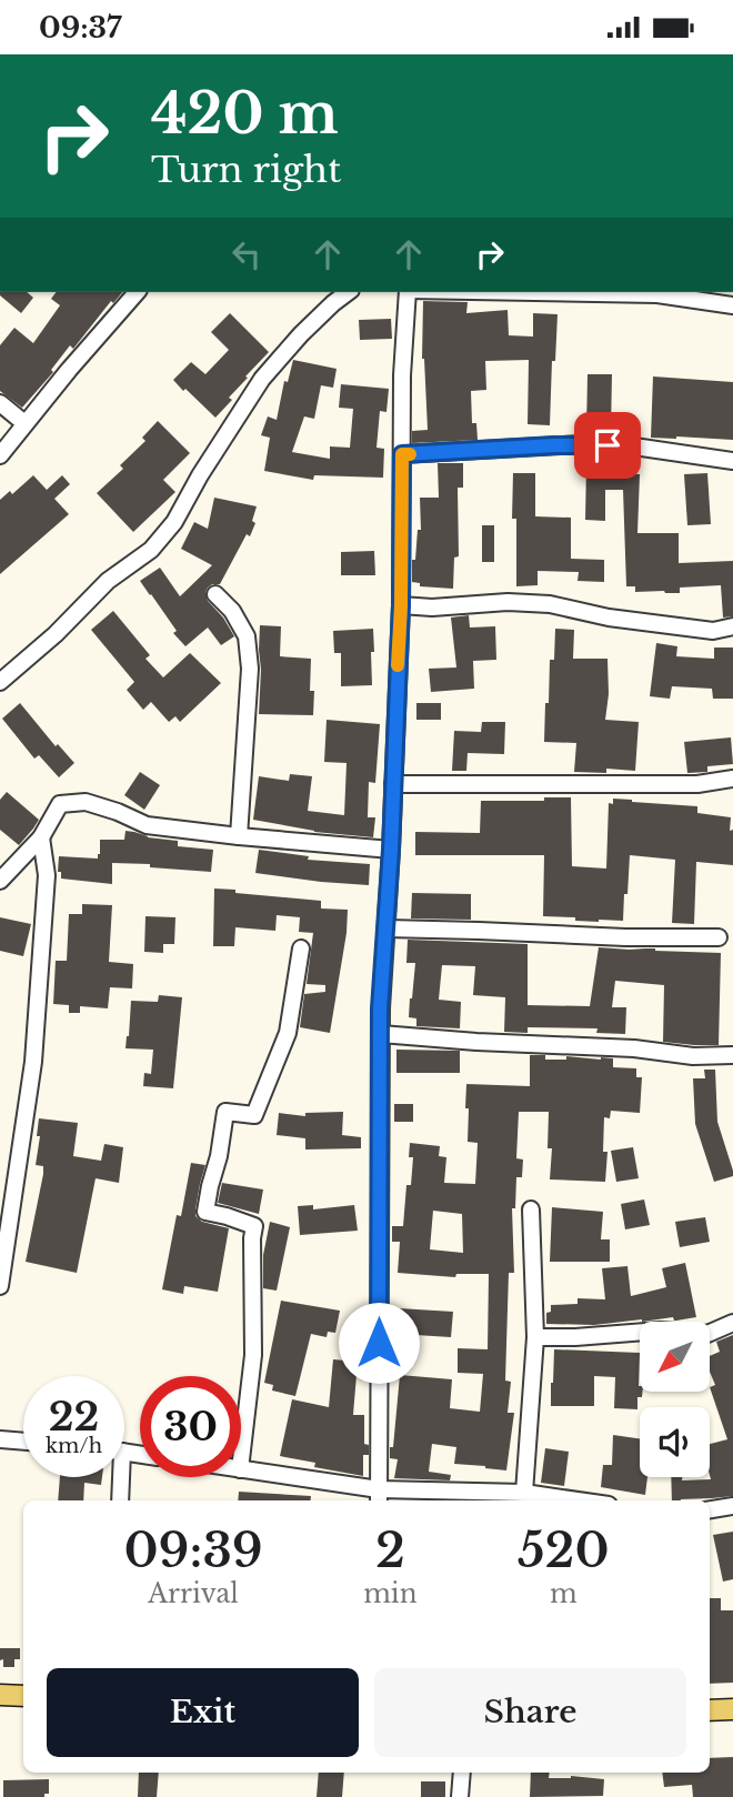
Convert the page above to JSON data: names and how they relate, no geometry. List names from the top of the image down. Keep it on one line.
{"north":"bottom left","page":{"status":"09:37","turn":["420 m","Turn right"],"speed":"22 km/h","limit":"30","eta":["09:39","Arrival","2","min","520","m"],"buttons":["Exit","Share"]}}
